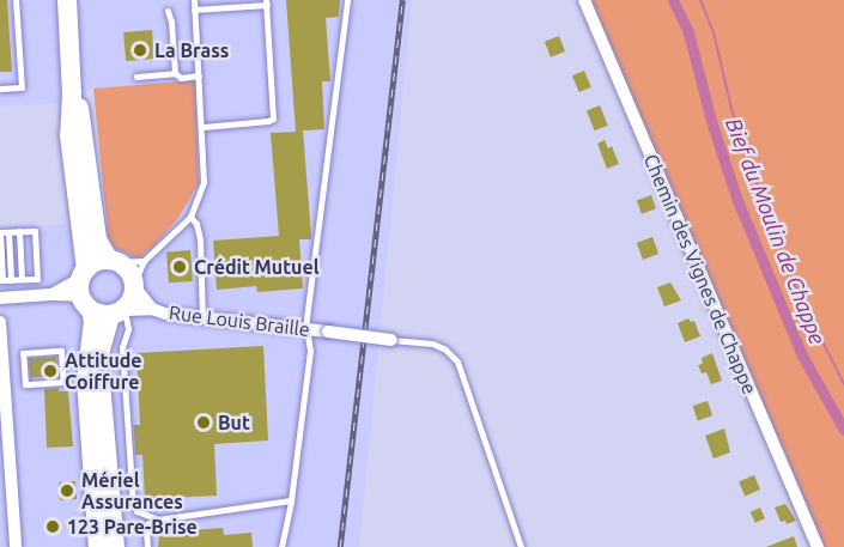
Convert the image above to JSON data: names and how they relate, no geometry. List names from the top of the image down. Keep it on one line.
{"streets":{"street":["Chemin des Vignes de Chappe","Rue Louis Braille"]},"water":["Bief du Moulin de Chappe"],"places":["La Brass","Crédit Mutuel","Attitude Coiffure","But","Mériel Assurances","123 Pare-Brise"]}
